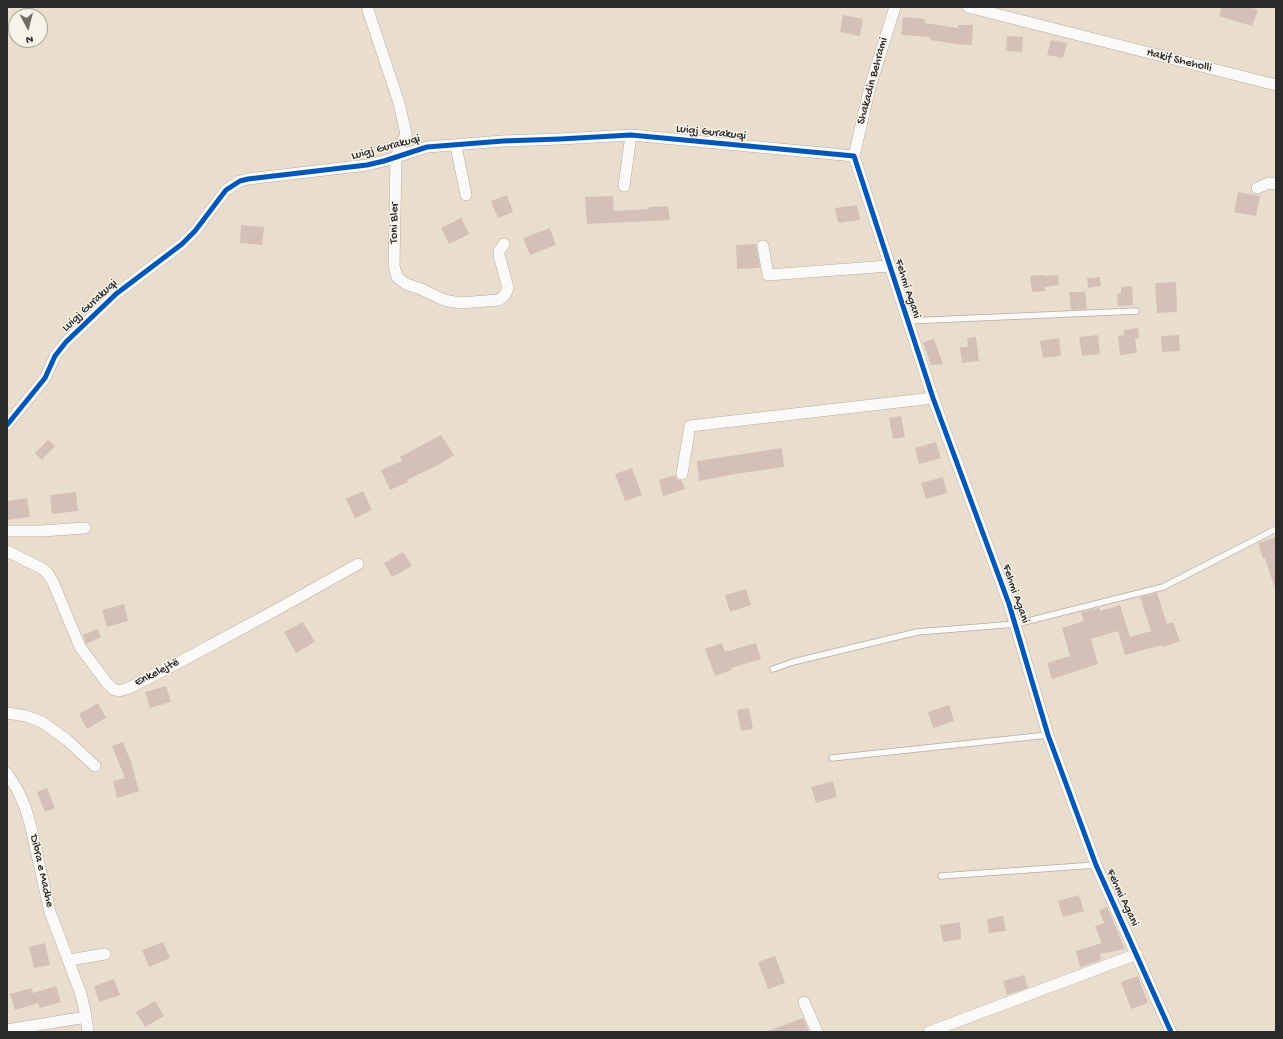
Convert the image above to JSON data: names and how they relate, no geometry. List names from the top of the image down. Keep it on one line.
{"streets":{"street":["Hakif Sheholli","Shakadin Behrami","Luigj Gurakuqi","Toni Bler","Fehmi Agani","Enkelejtë","Dibra e Madhe"]},"crossings":[["Shakadin Behrami","Luigj Gurakuqi"],["Shakadin Behrami","Fehmi Agani"],["Luigj Gurakuqi","Toni Bler"],["Luigj Gurakuqi","Fehmi Agani"]],"north":"bottom"}
